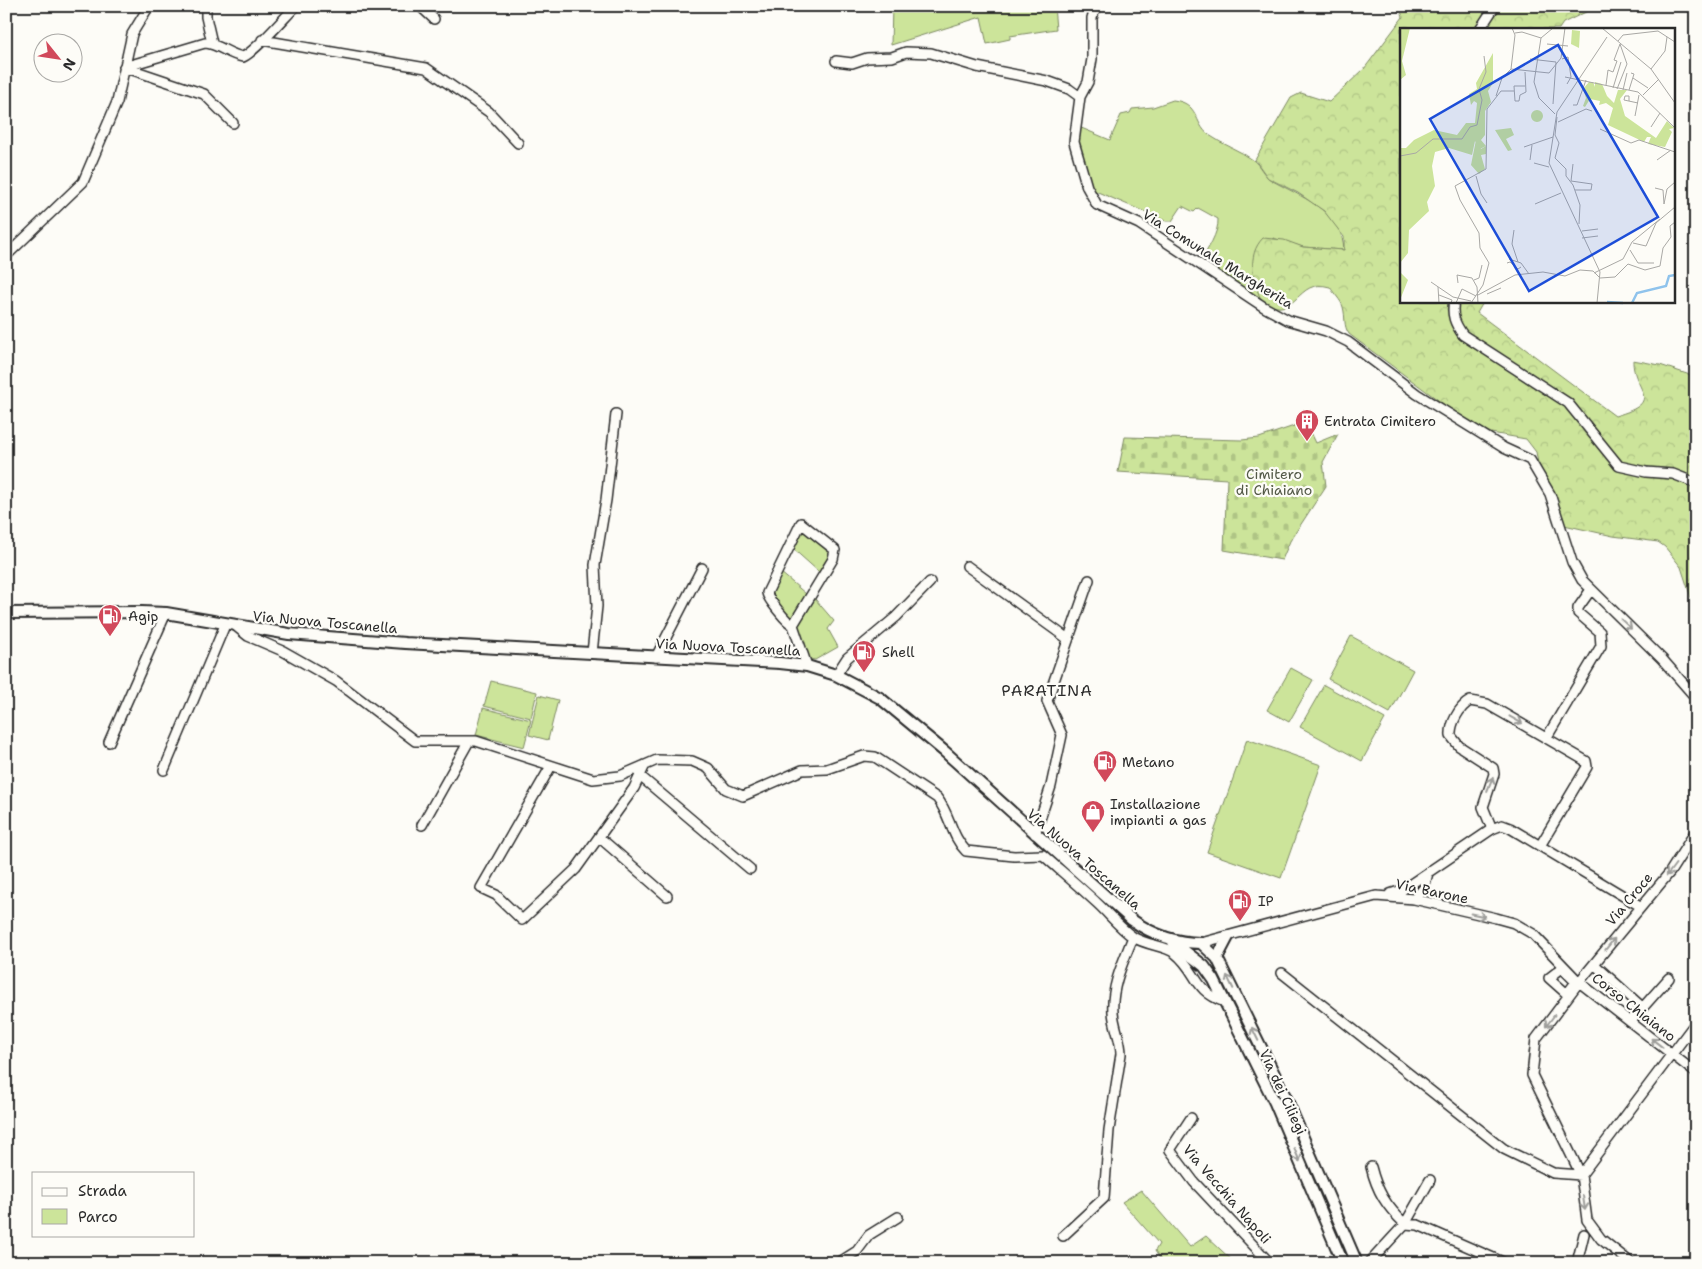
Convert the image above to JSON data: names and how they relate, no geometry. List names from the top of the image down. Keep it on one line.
{"streets":{"main road":["Via Nuova Toscanella","Via dei Ciliegi"],"street":["Via Comunale Margherita","Via Barone","Via Croce","Corso Chiaiano","Via Vecchia Napoli"]},"crossings":[["Via Nuova Toscanella","Via Barone"],["Via Nuova Toscanella","Via dei Ciliegi"],["Via Barone","Via Croce"],["Via Barone","Corso Chiaiano"],["Via Barone","Via dei Ciliegi"],["Via Croce","Corso Chiaiano"]],"one_way":["Via Barone","Corso Chiaiano"],"districts":["PARATINA"],"parks":["Cimitero di Chiaiano"],"places":{"building":["Entrata Cimitero"],"fuel station":["Agip","Shell","Metano","IP"],"shop":["Installazione impianti a gas"]},"legend":["Strada","Parco"],"north":"bottom right"}
